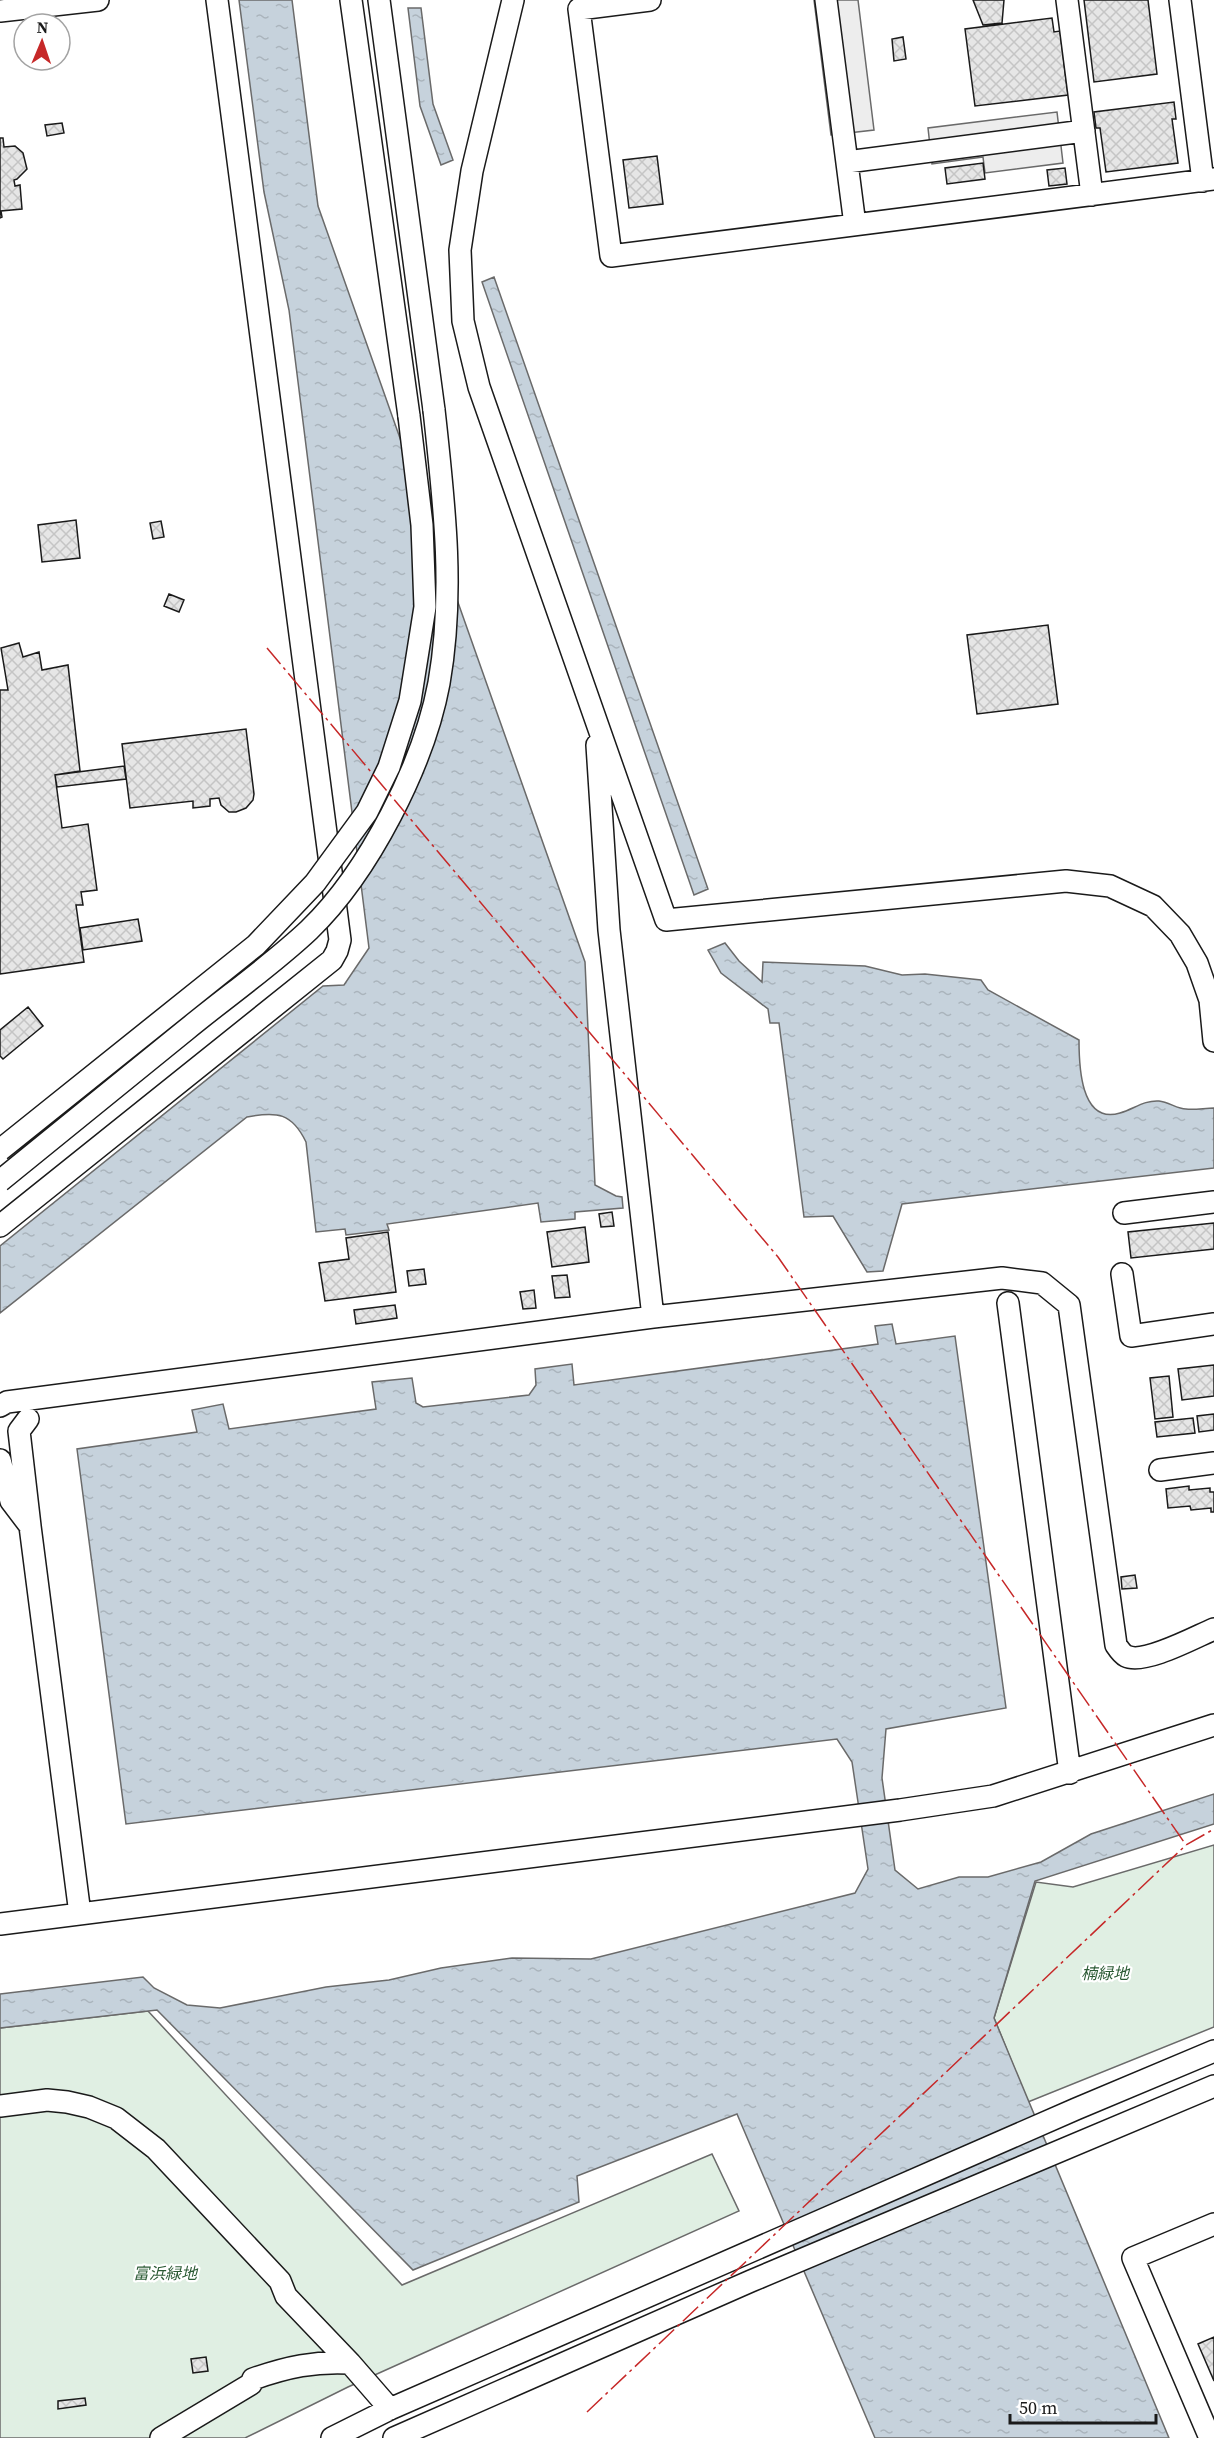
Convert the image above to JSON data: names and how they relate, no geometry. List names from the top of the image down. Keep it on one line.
{"parks":["楠緑地","富浜緑地"],"scale_bar":"50 m","north":"top"}
